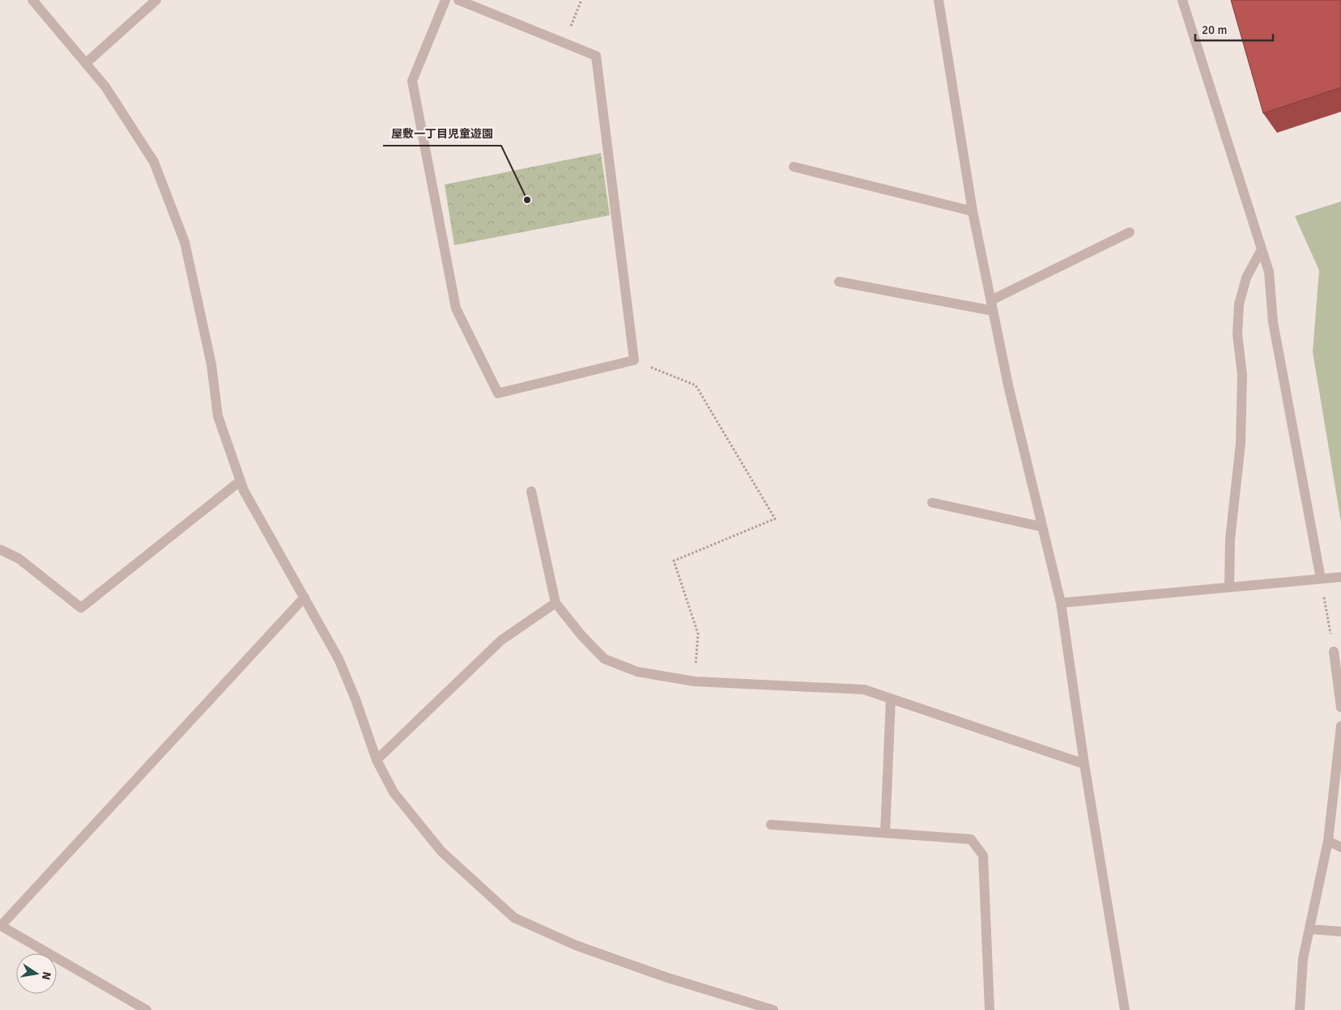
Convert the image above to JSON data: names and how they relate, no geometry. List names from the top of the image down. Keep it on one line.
{"places":["屋敷一丁目児童遊園"],"scale_bar":"20 m","north":"right"}
